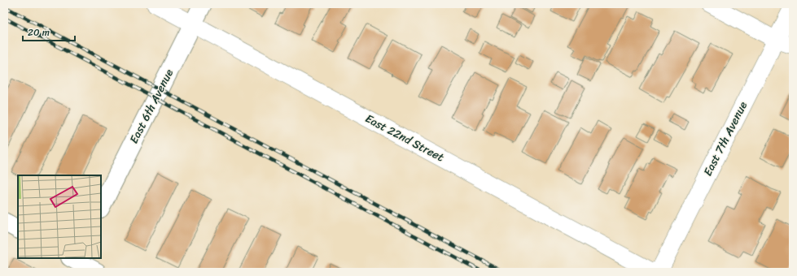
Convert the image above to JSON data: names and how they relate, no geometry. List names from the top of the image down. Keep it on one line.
{"streets":{"street":["East 6th Avenue","East 22nd Street","East 7th Avenue"]},"crossings":[["East 6th Avenue","East 22nd Street"]],"scale_bar":"20 m"}
